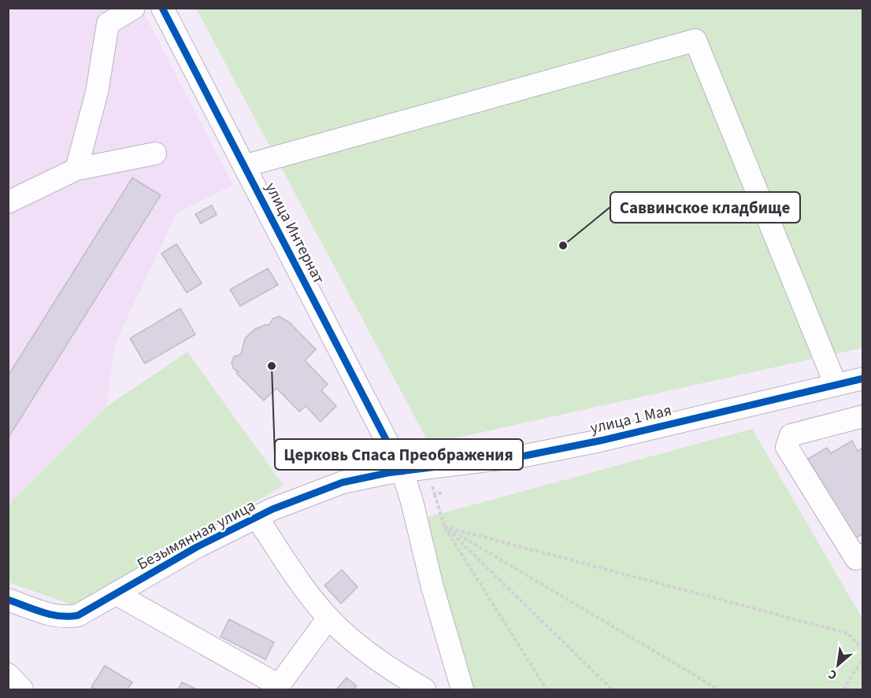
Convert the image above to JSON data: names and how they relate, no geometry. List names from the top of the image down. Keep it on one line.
{"streets":{"street":["улица Интернат","улица 1 Мая","Безымянная улица"]},"crossings":[["улица Интернат","улица 1 Мая"],["улица Интернат","Безымянная улица"],["улица 1 Мая","Безымянная улица"]],"places":["Саввинское кладбище","Церковь Спаса Преображения"],"north":"bottom left"}
